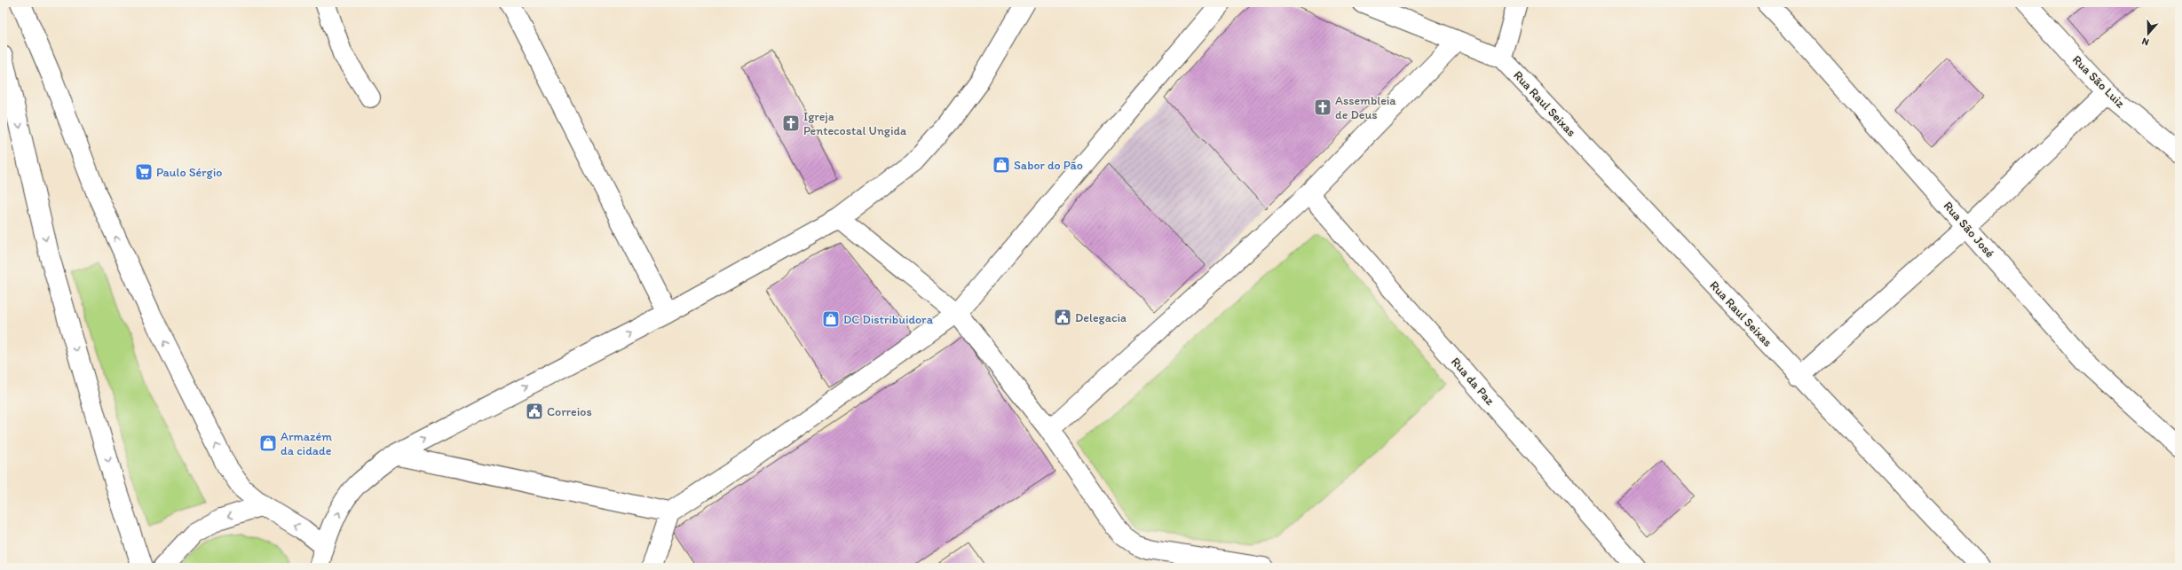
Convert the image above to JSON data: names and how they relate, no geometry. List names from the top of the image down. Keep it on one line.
{"streets":{"street":["Rua São Luiz","Rua Raul Seixas","Rua São José","Rua da Paz"]},"places":{"church":["Assembleia de Deus","Igreja Pentecostal Ungida"],"shop":["Sabor do Pão","DC Distribuidora","Armazém da cidade"],"supermarket":["Paulo Sérgio"],"public building":["Delegacia","Correios"]},"north":"bottom"}
